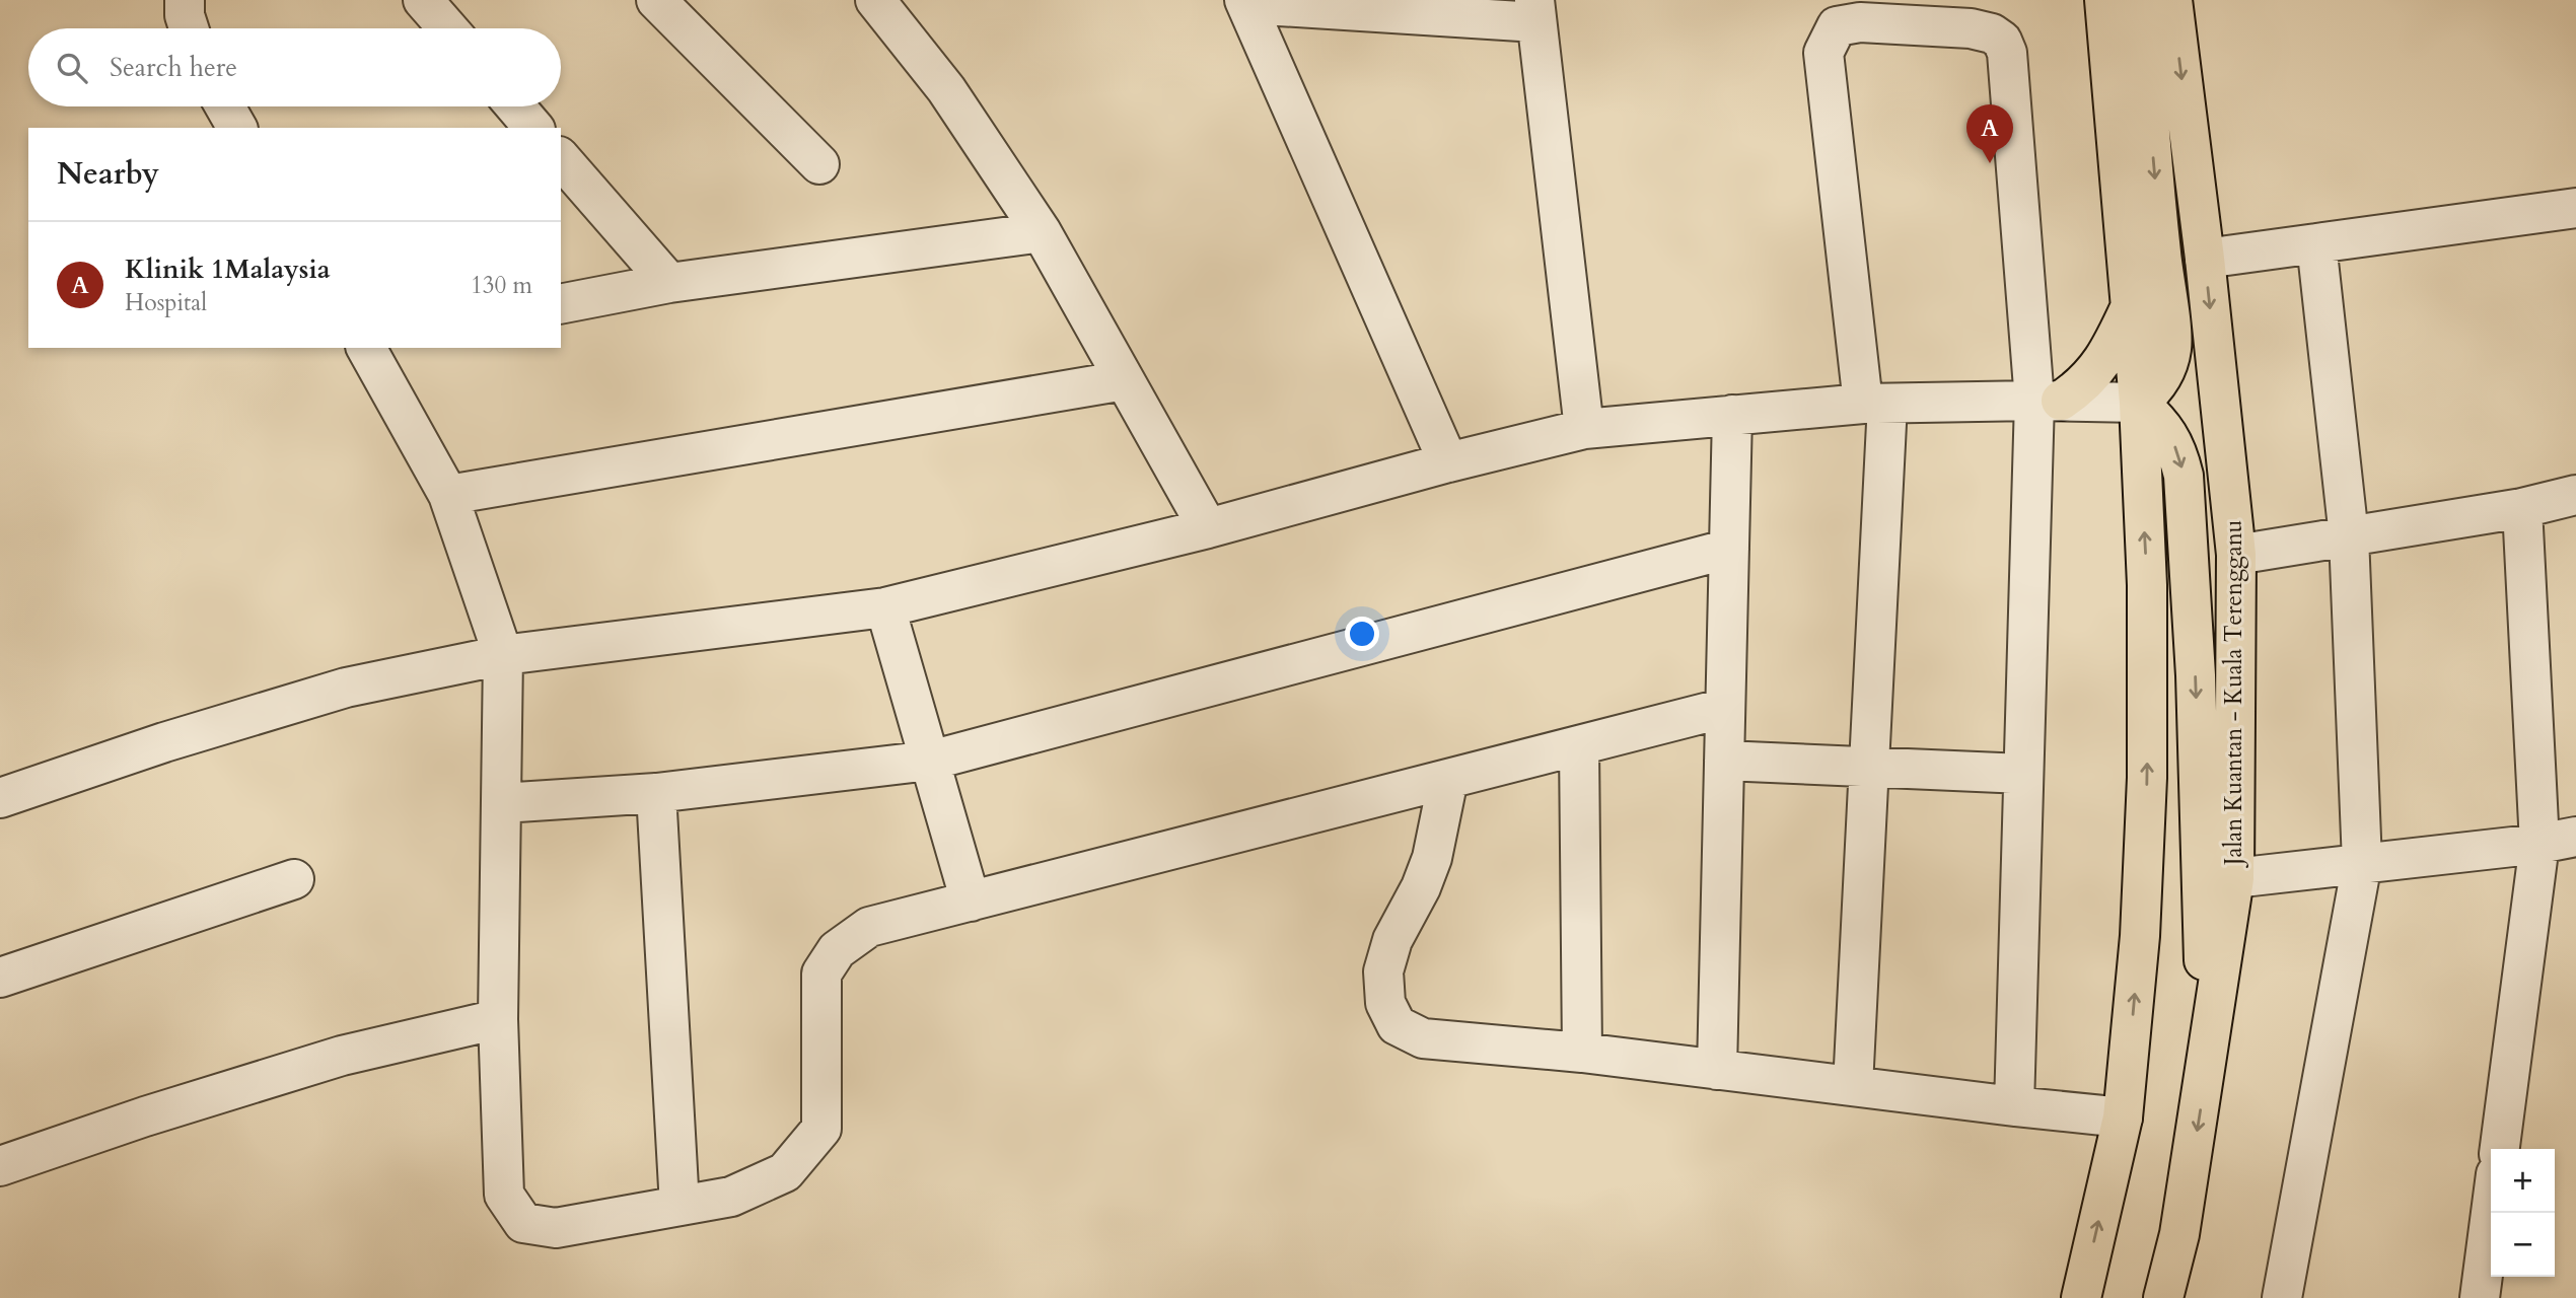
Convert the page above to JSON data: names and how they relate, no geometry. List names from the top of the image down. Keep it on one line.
{"streets":{"highway":["Jalan Kuantan - Kuala Terengganu"]},"page":{"search":"Search here","pins":"A","heading":"Nearby","list":[{"mark":"A","name":"Klinik 1Malaysia","note":"Hospital","value":"130 m"}],"map_buttons":["+","−"]}}
